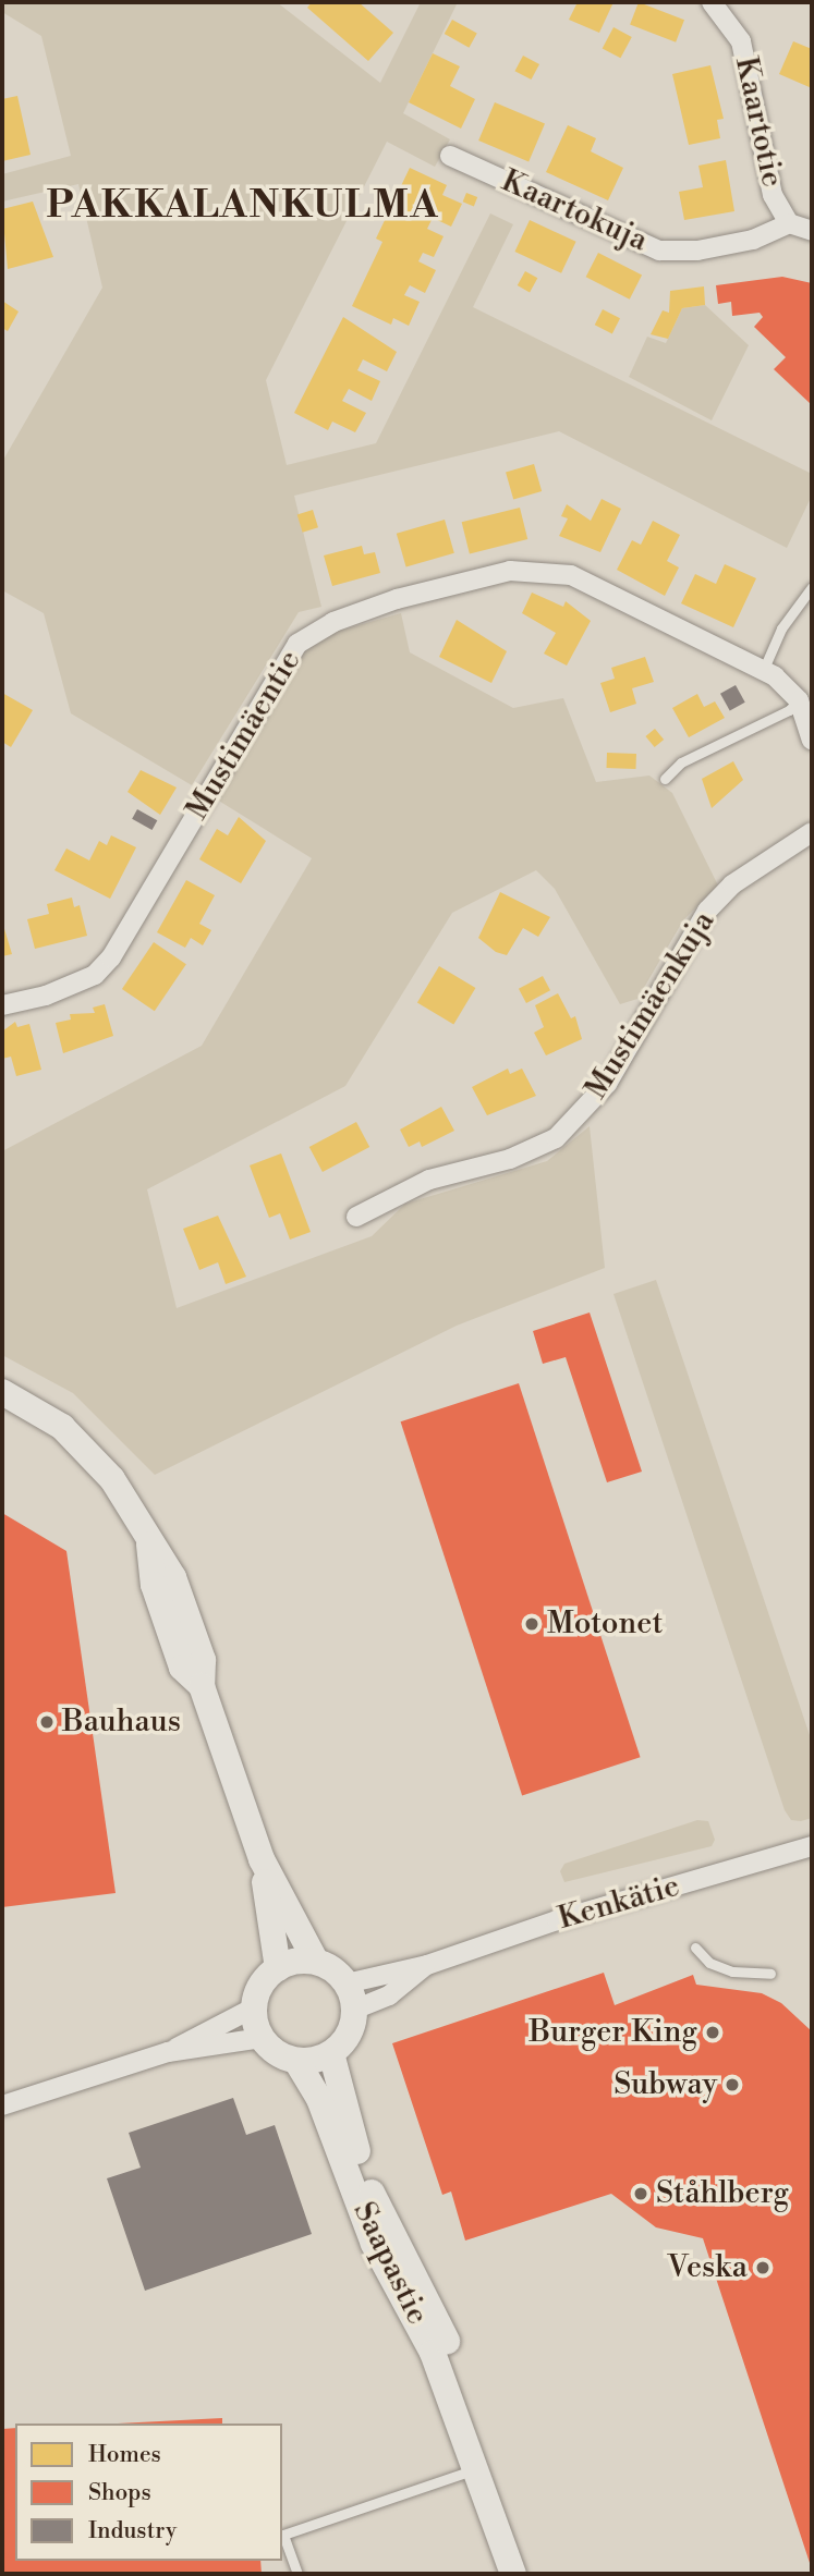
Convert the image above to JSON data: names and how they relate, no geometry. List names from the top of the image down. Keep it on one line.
{"streets":{"main road":["Saapastie"],"street":["Kaartotie","Kaartokuja","Mustimäentie","Mustimäenkuja","Kenkätie"]},"crossings":[["Kaartotie","Kaartokuja"],["Kenkätie","Saapastie"]],"districts":["PAKKALANKULMA"],"places":["Motonet","Bauhaus","Burger King","Subway","Ståhlberg","Veska"],"legend":["Homes","Shops","Industry"]}
